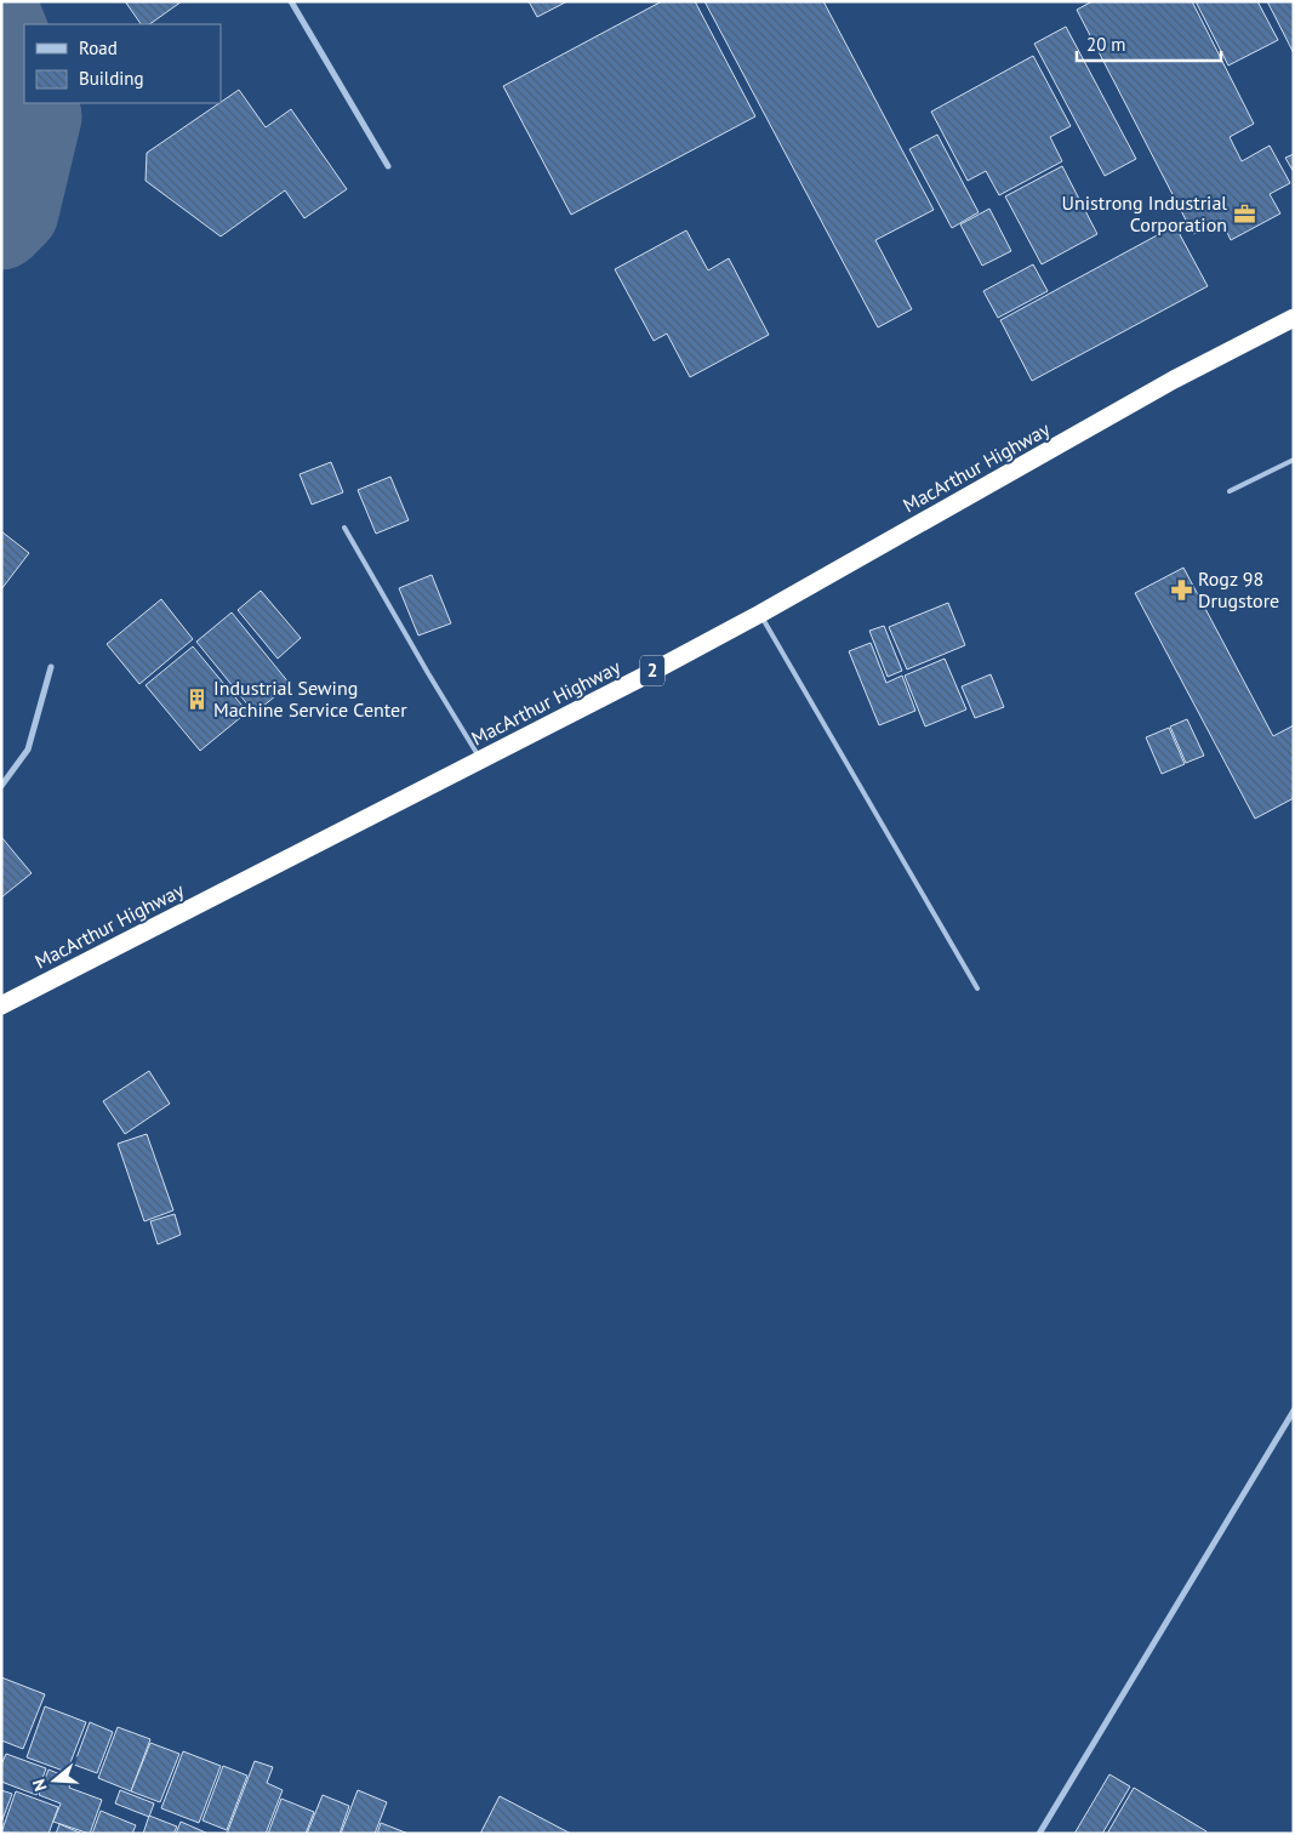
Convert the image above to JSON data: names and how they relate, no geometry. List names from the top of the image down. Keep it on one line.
{"streets":{"highway":["MacArthur Highway","2"]},"places":{"office":["Unistrong Industrial Corporation"],"pharmacy":["Rogz 98 Drugstore"],"building":["Industrial Sewing Machine Service Center"]},"legend":["Road","Building"],"scale_bar":"20 m","north":"left"}
